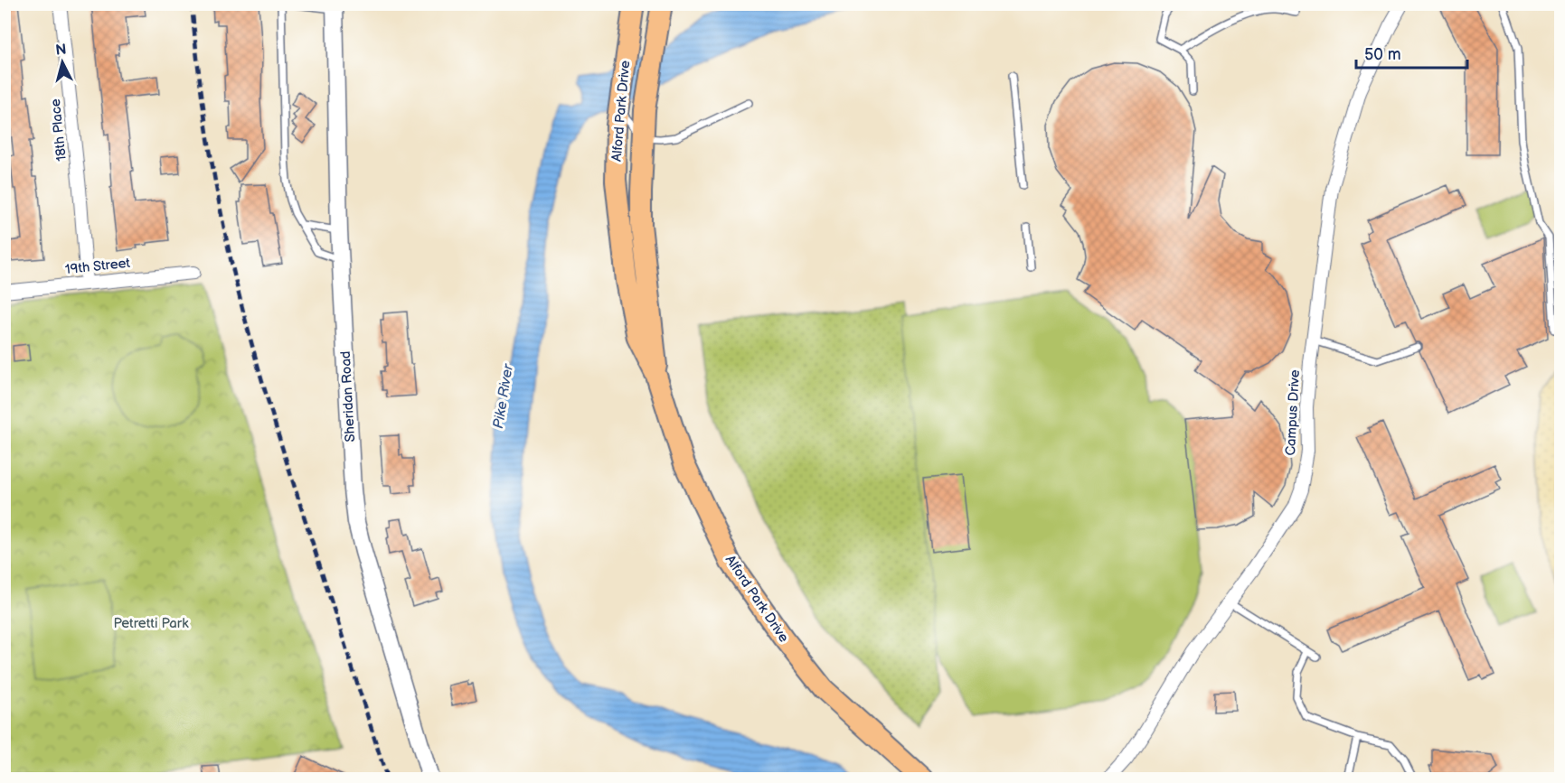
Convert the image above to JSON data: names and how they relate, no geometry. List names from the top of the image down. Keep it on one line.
{"streets":{"main road":["Alford Park Drive"],"street":["18th Place","19th Street","Sheridan Road","Campus Drive"]},"crossings":[["18th Place","19th Street"]],"water":["Pike River"],"parks":["Petretti Park"],"scale_bar":"50 m","north":"top"}
